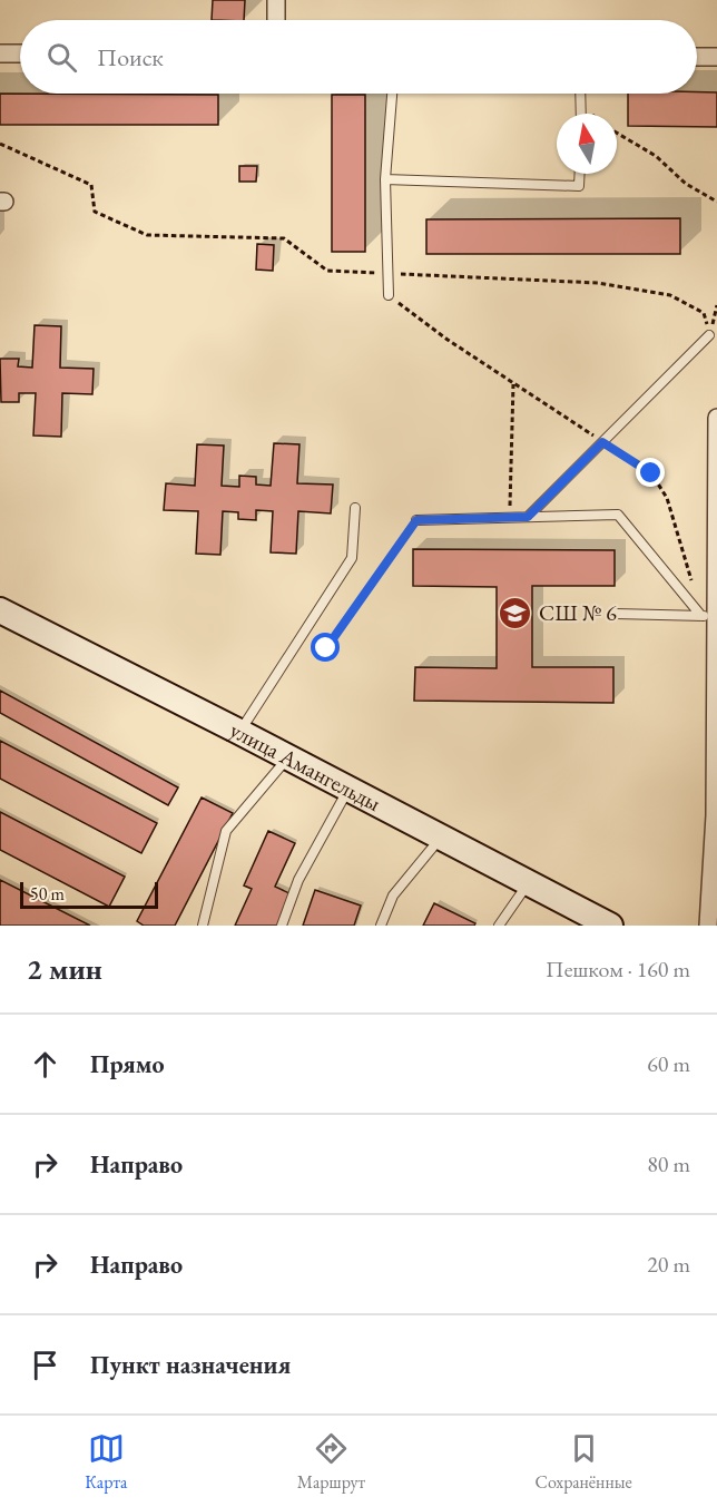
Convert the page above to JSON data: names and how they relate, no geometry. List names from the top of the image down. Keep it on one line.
{"streets":{"street":["улица Амангельды"]},"places":{"school or university":["СШ № 6"]},"scale_bar":"50 m","north":"top","page":{"search":"Поиск","scale":"50 m","heading":["2 мин","Пешком · 160 m"],"list":[["Прямо","60 m"],["Направо","80 m"],["Направо","20 m"],"Пункт назначения"],"nav":["Карта","Маршрут","Сохранённые"]}}
